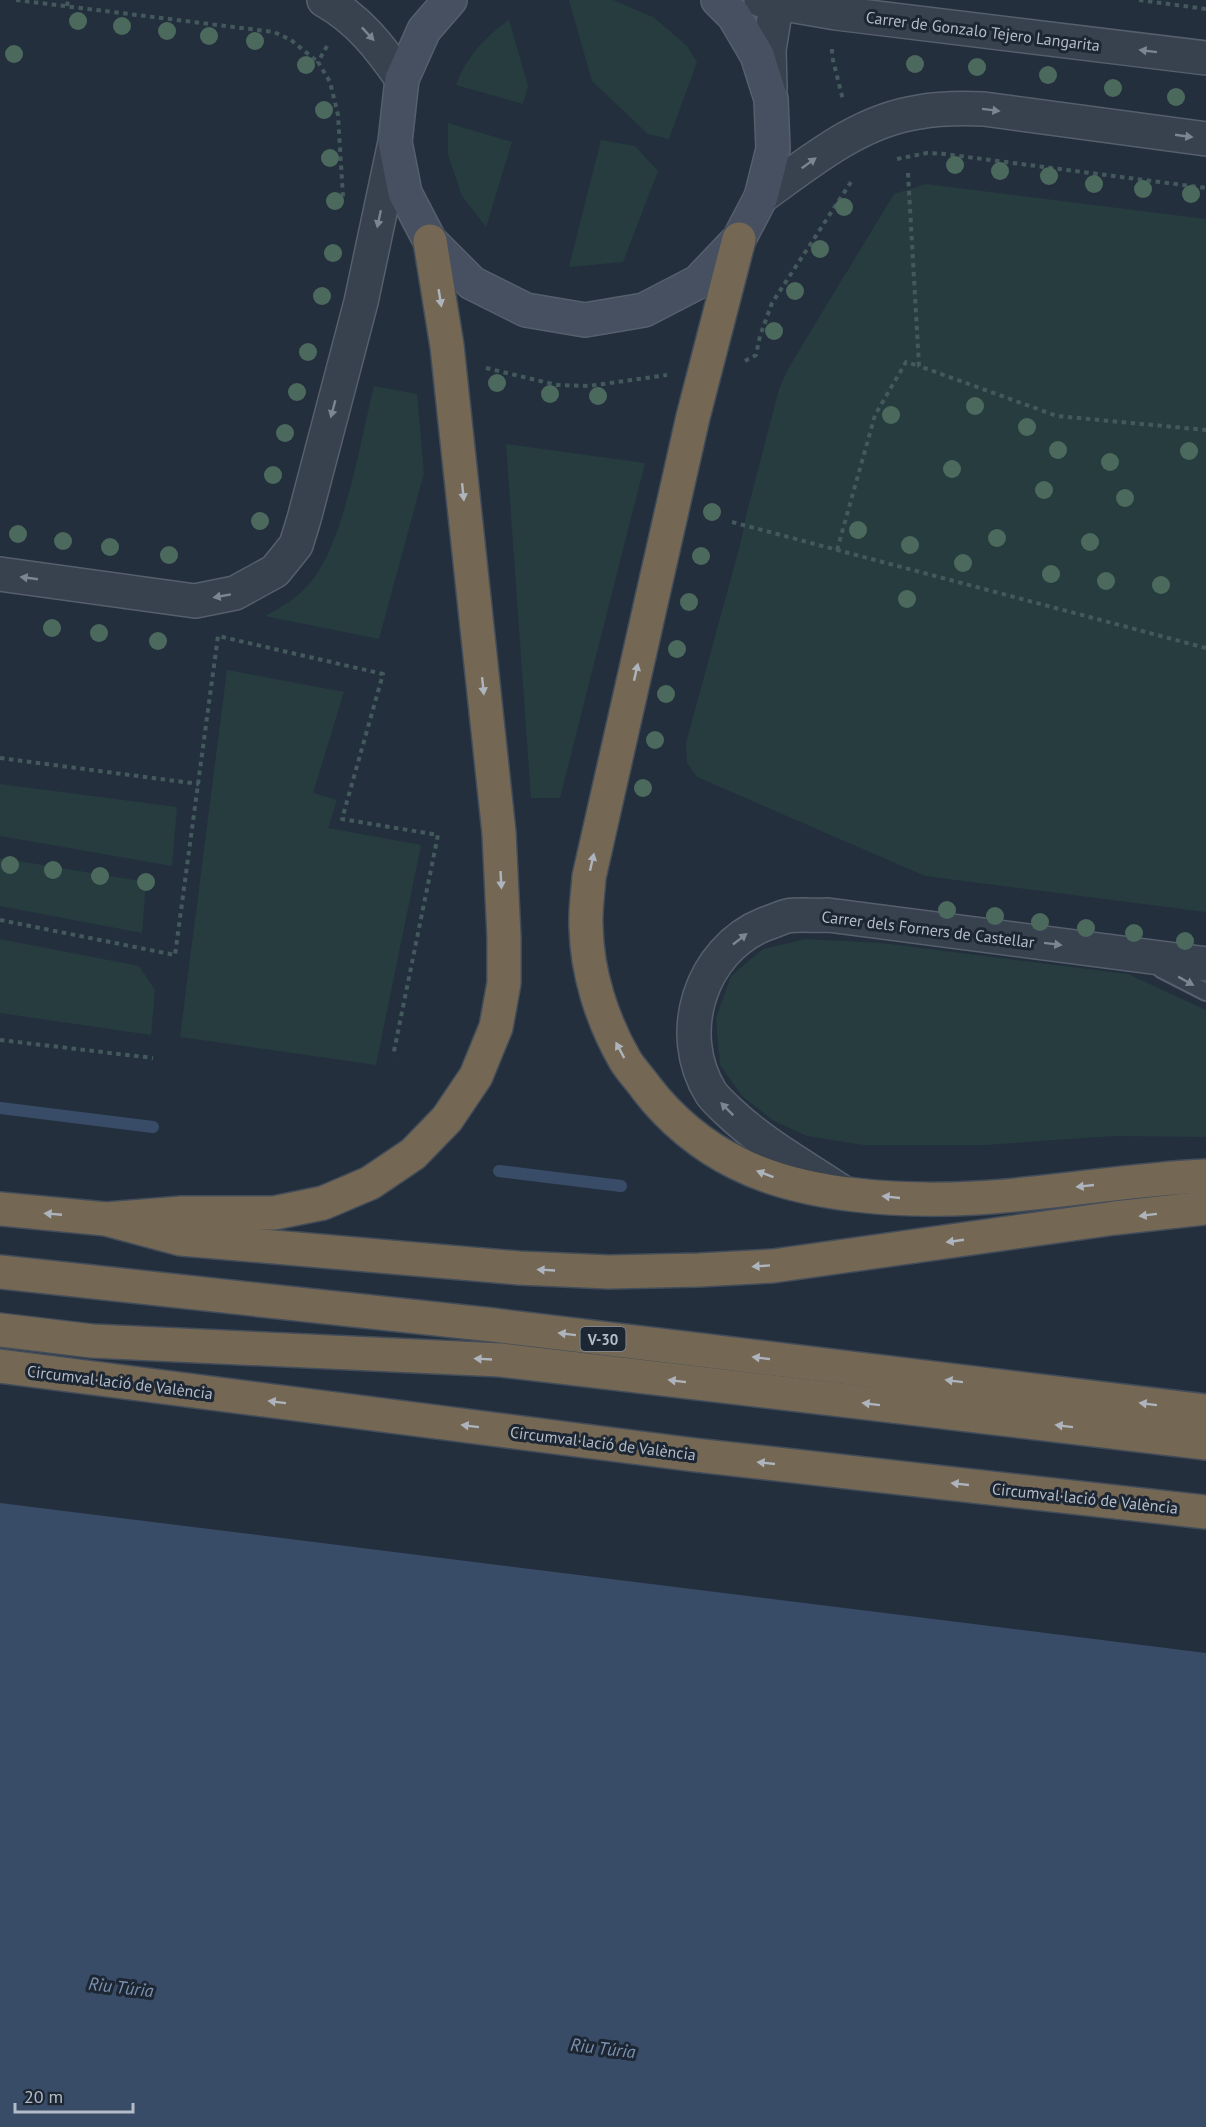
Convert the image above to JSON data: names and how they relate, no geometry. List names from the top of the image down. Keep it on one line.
{"streets":{"highway":["V-30","Circumval·lació de València"],"street":["Carrer de Gonzalo Tejero Langarita","Carrer dels Forners de Castellar"]},"water":["Riu Túria"],"scale_bar":"20 m"}
